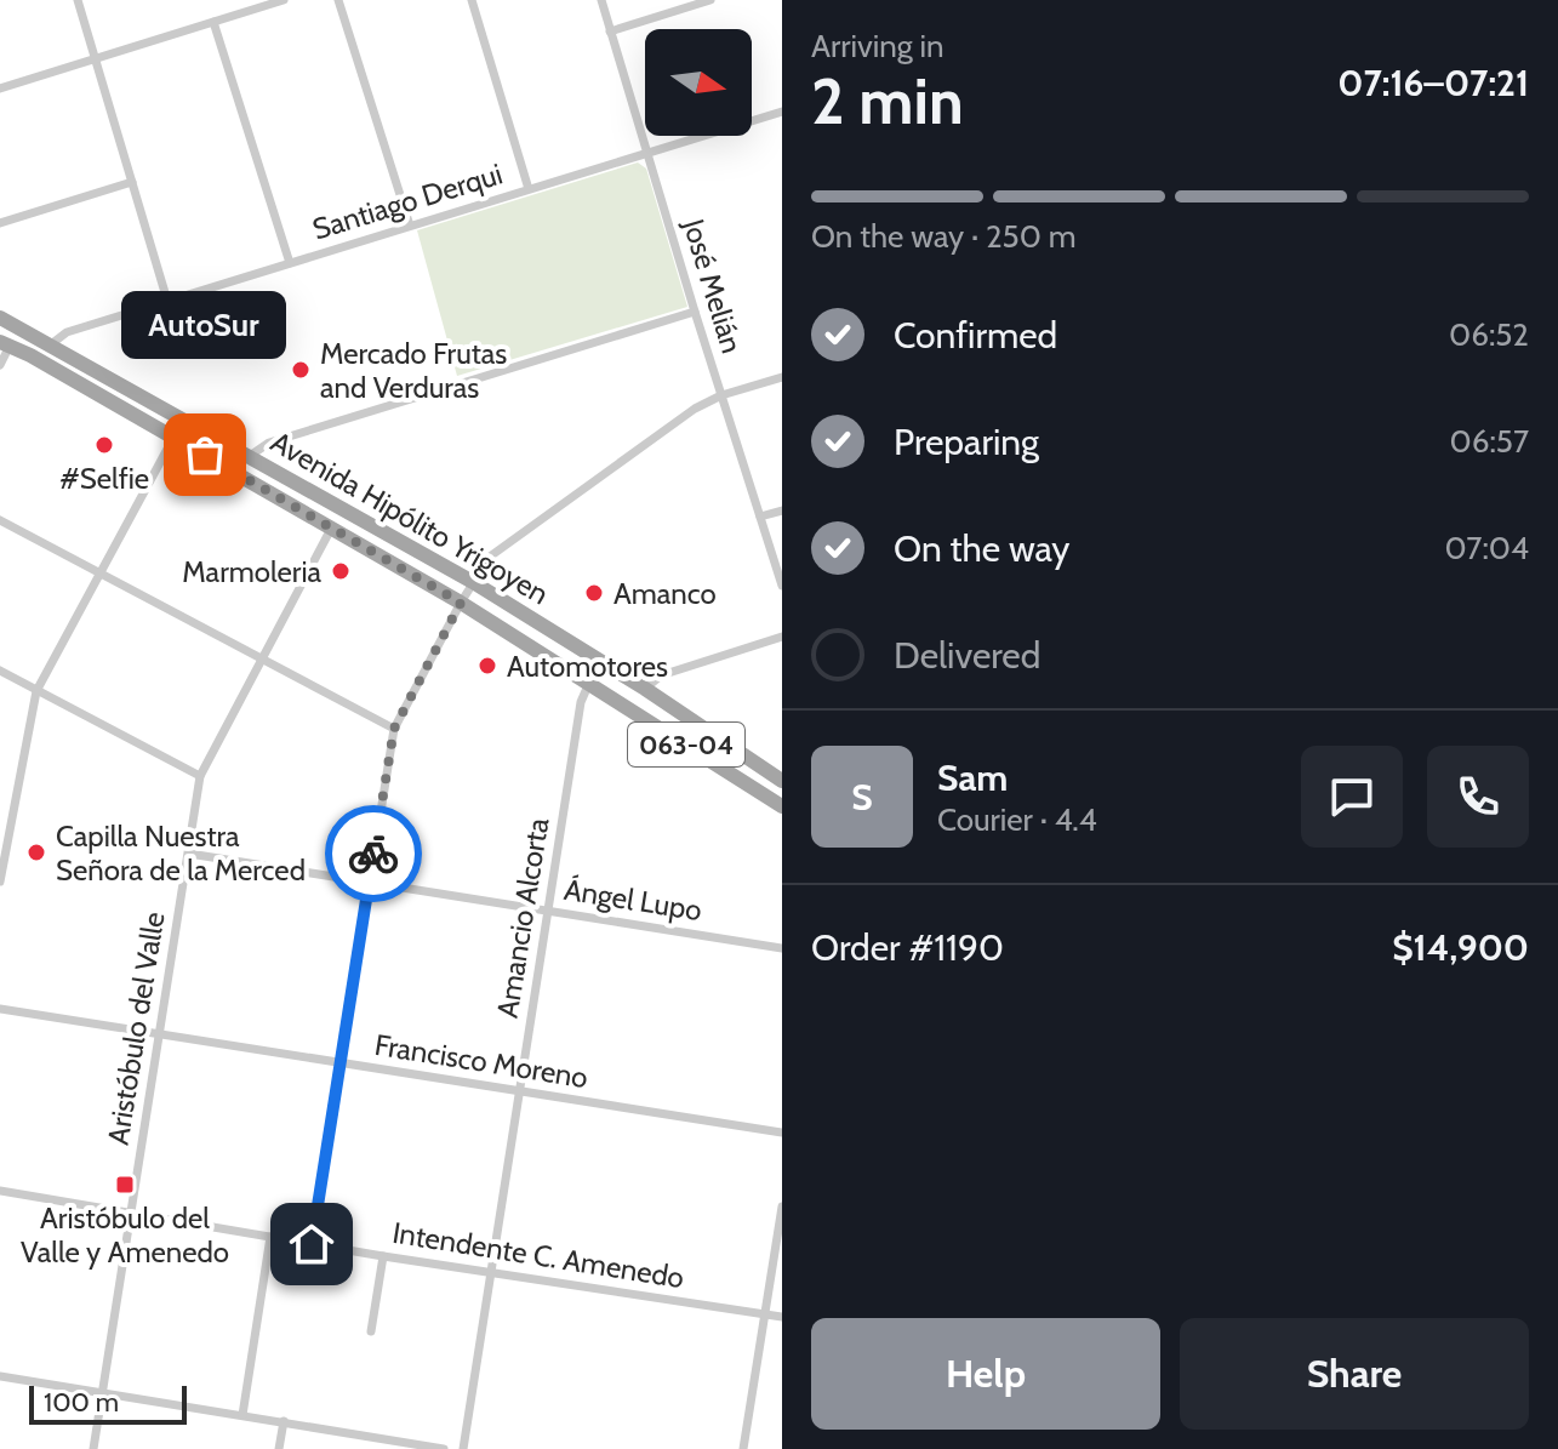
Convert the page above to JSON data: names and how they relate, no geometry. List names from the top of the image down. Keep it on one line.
{"streets":{"main road":["Avenida Hipólito Yrigoyen","063-04"],"street":["Santiago Derqui","José Melián","Ángel Lupo","Amancio Alcorta","Aristóbulo del Valle","Francisco Moreno","Intendente C. Amenedo"]},"crossings":[["Santiago Derqui","José Melián"],["Santiago Derqui","Avenida Hipólito Yrigoyen"],["Avenida Hipólito Yrigoyen","Amancio Alcorta"],["Avenida Hipólito Yrigoyen","Aristóbulo del Valle"],["Ángel Lupo","Amancio Alcorta"],["Ángel Lupo","Aristóbulo del Valle"],["Amancio Alcorta","Francisco Moreno"],["Amancio Alcorta","Intendente C. Amenedo"],["Aristóbulo del Valle","Francisco Moreno"],["Aristóbulo del Valle","Intendente C. Amenedo"]],"places":{"other":["Mercado Frutas and Verduras","#Selfie","AutoSur","Marmoleria","Amanco","Automotores","Capilla Nuestra Señora de la Merced"],"transit":["Aristóbulo del Valle y Amenedo"]},"scale_bar":"100 m","north":"right","page":{"heading":["2 min","Arriving in","07:16–07:21"],"panel":["Sam","Courier · 4.4","Order #1190","$14,900"],"bar":"On the way · 250 m","list":[["Confirmed","06:52"],["Preparing","06:57"],["On the way","07:04"],"Delivered"],"bubble":"AutoSur","round":"S","buttons":["Help","Share"],"scale":"100 m"}}
